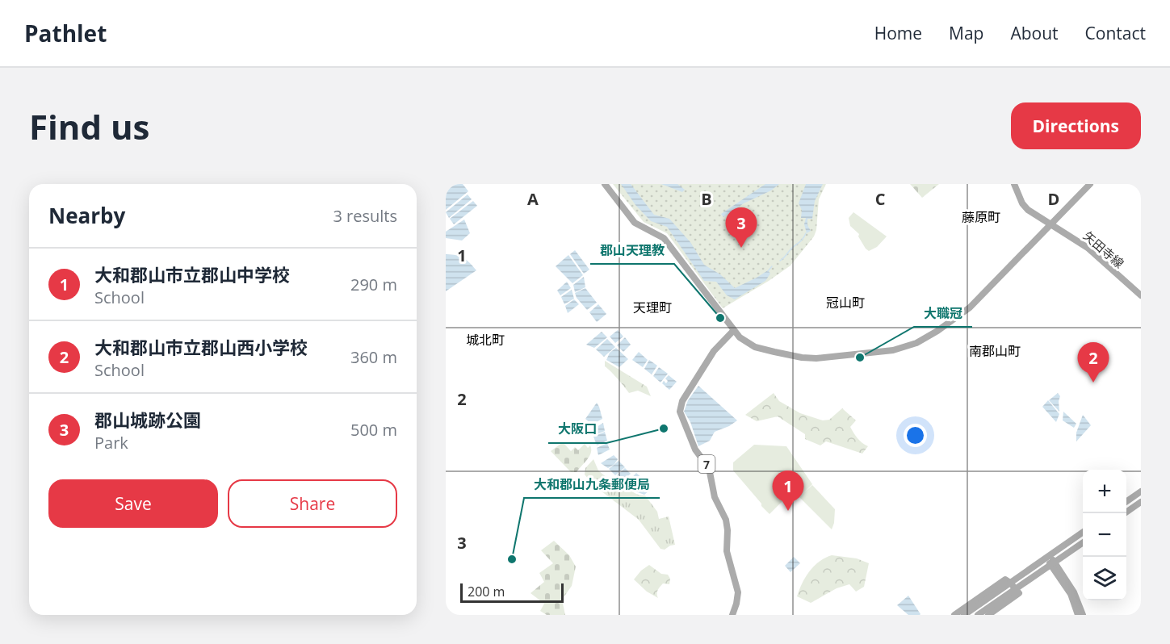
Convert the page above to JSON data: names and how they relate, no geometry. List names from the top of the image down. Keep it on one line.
{"streets":{"main road":["矢田寺線","7"]},"districts":["藤原町","冠山町","天理町","城北町","南郡山町"],"places":["郡山天理教","大職冠","大阪口","大和郡山九条郵便局"],"scale_bar":"200 m","page":{"header":"Pathlet","nav":["Home","Map","About","Contact"],"buttons":["Directions",["Save","Share"]],"title":"Find us","heading":["Nearby","3 results"],"pins":["3","2","1"],"list":[{"mark":"1","name":"大和郡山市立郡山中学校","note":"School","value":"290 m"},{"mark":"2","name":"大和郡山市立郡山西小学校","note":"School","value":"360 m"},{"mark":"3","name":"郡山城跡公園","note":"Park","value":"500 m"}],"map_buttons":["+","−"],"scale":"200 m"},"grid":{"columns":["A","B","C","D"],"rows":["1","2","3"]}}
